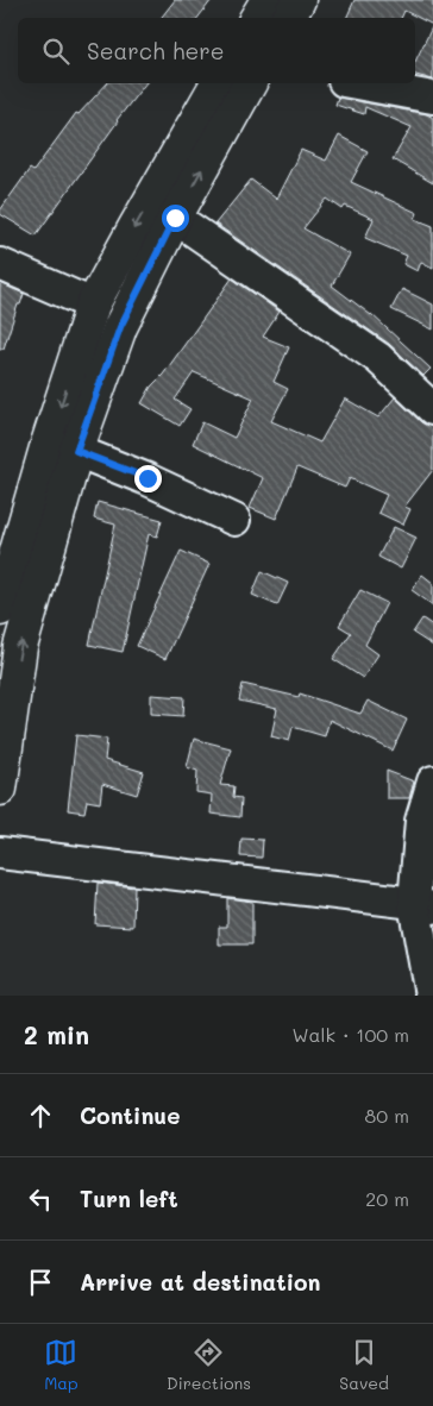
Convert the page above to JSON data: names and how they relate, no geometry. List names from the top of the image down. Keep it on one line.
{"page":{"search":"Search here","heading":["2 min","Walk · 100 m"],"list":[["Continue","80 m"],["Turn left","20 m"],"Arrive at destination"],"nav":["Map","Directions","Saved"]}}
